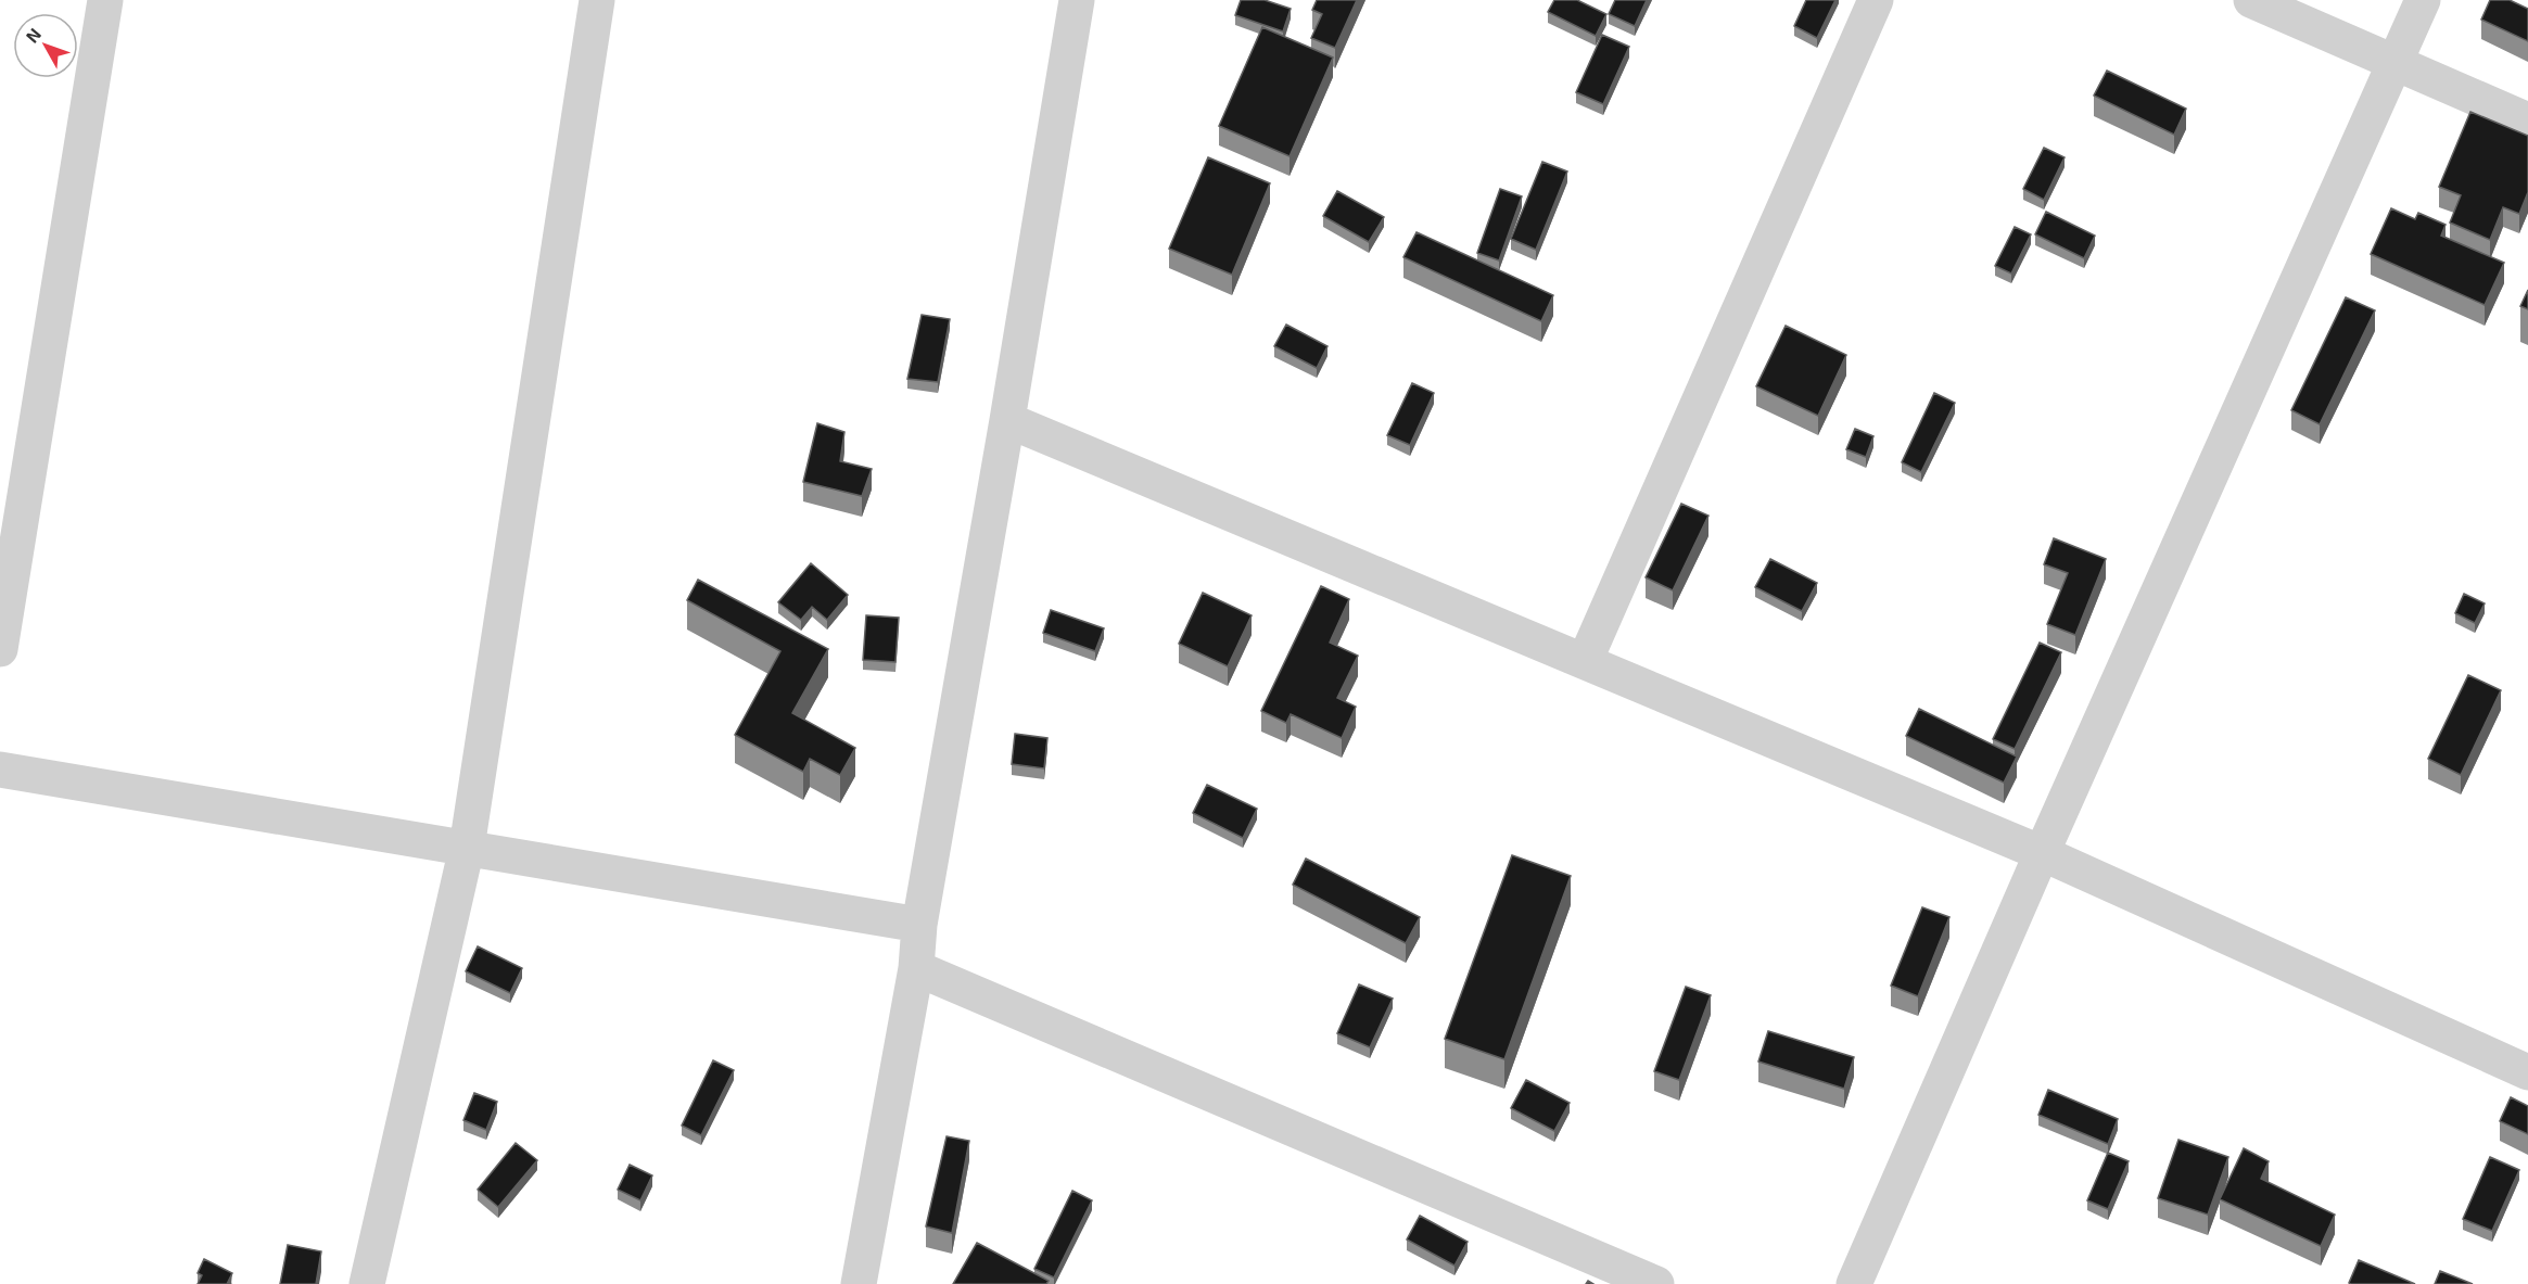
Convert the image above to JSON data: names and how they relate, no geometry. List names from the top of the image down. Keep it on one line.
{"north":"top left"}
